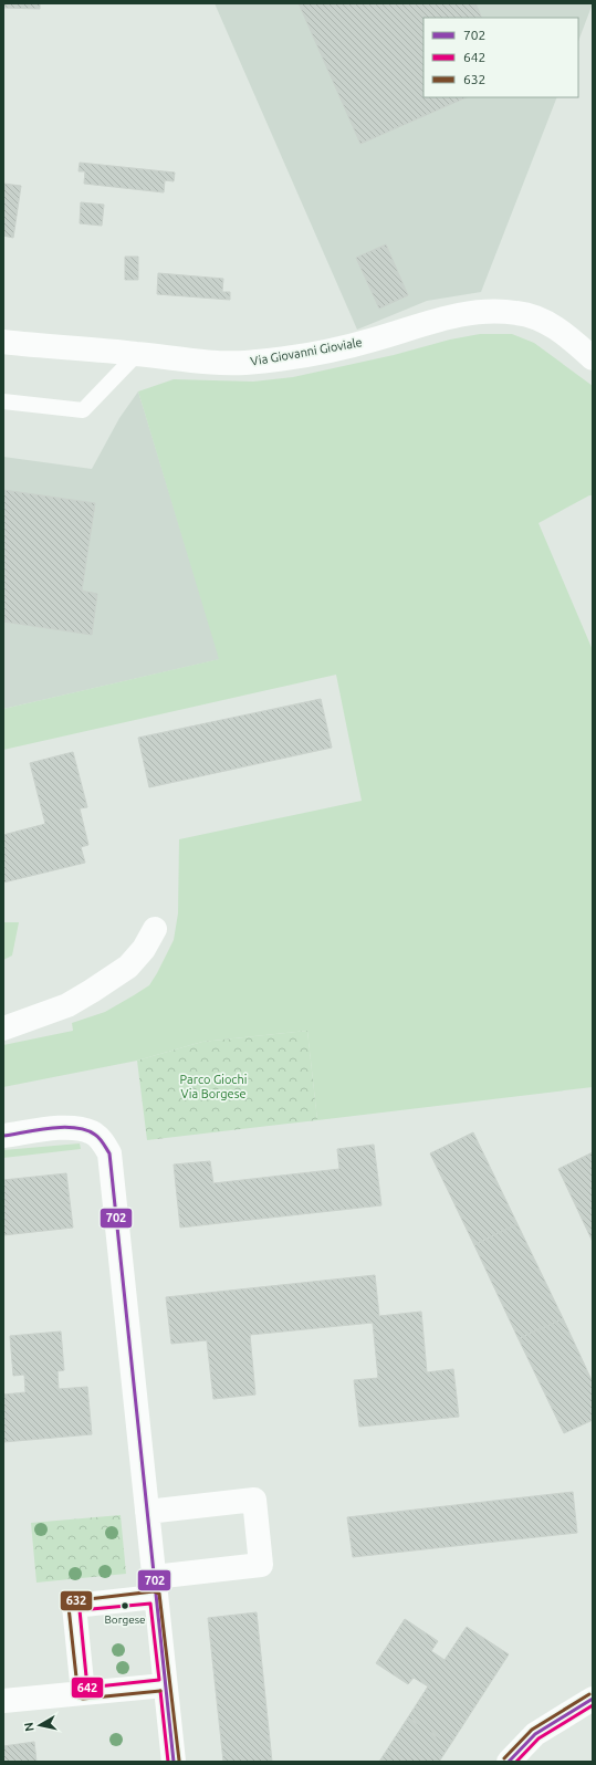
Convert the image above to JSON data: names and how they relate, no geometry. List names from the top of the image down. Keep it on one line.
{"streets":{"street":["Via Giovanni Gioviale"]},"parks":["Parco Giochi Via Borgese"],"places":["Borgese"],"lines":["transit line 702","transit line 632","transit line 642"],"legend":["702","642","632"],"north":"left"}
